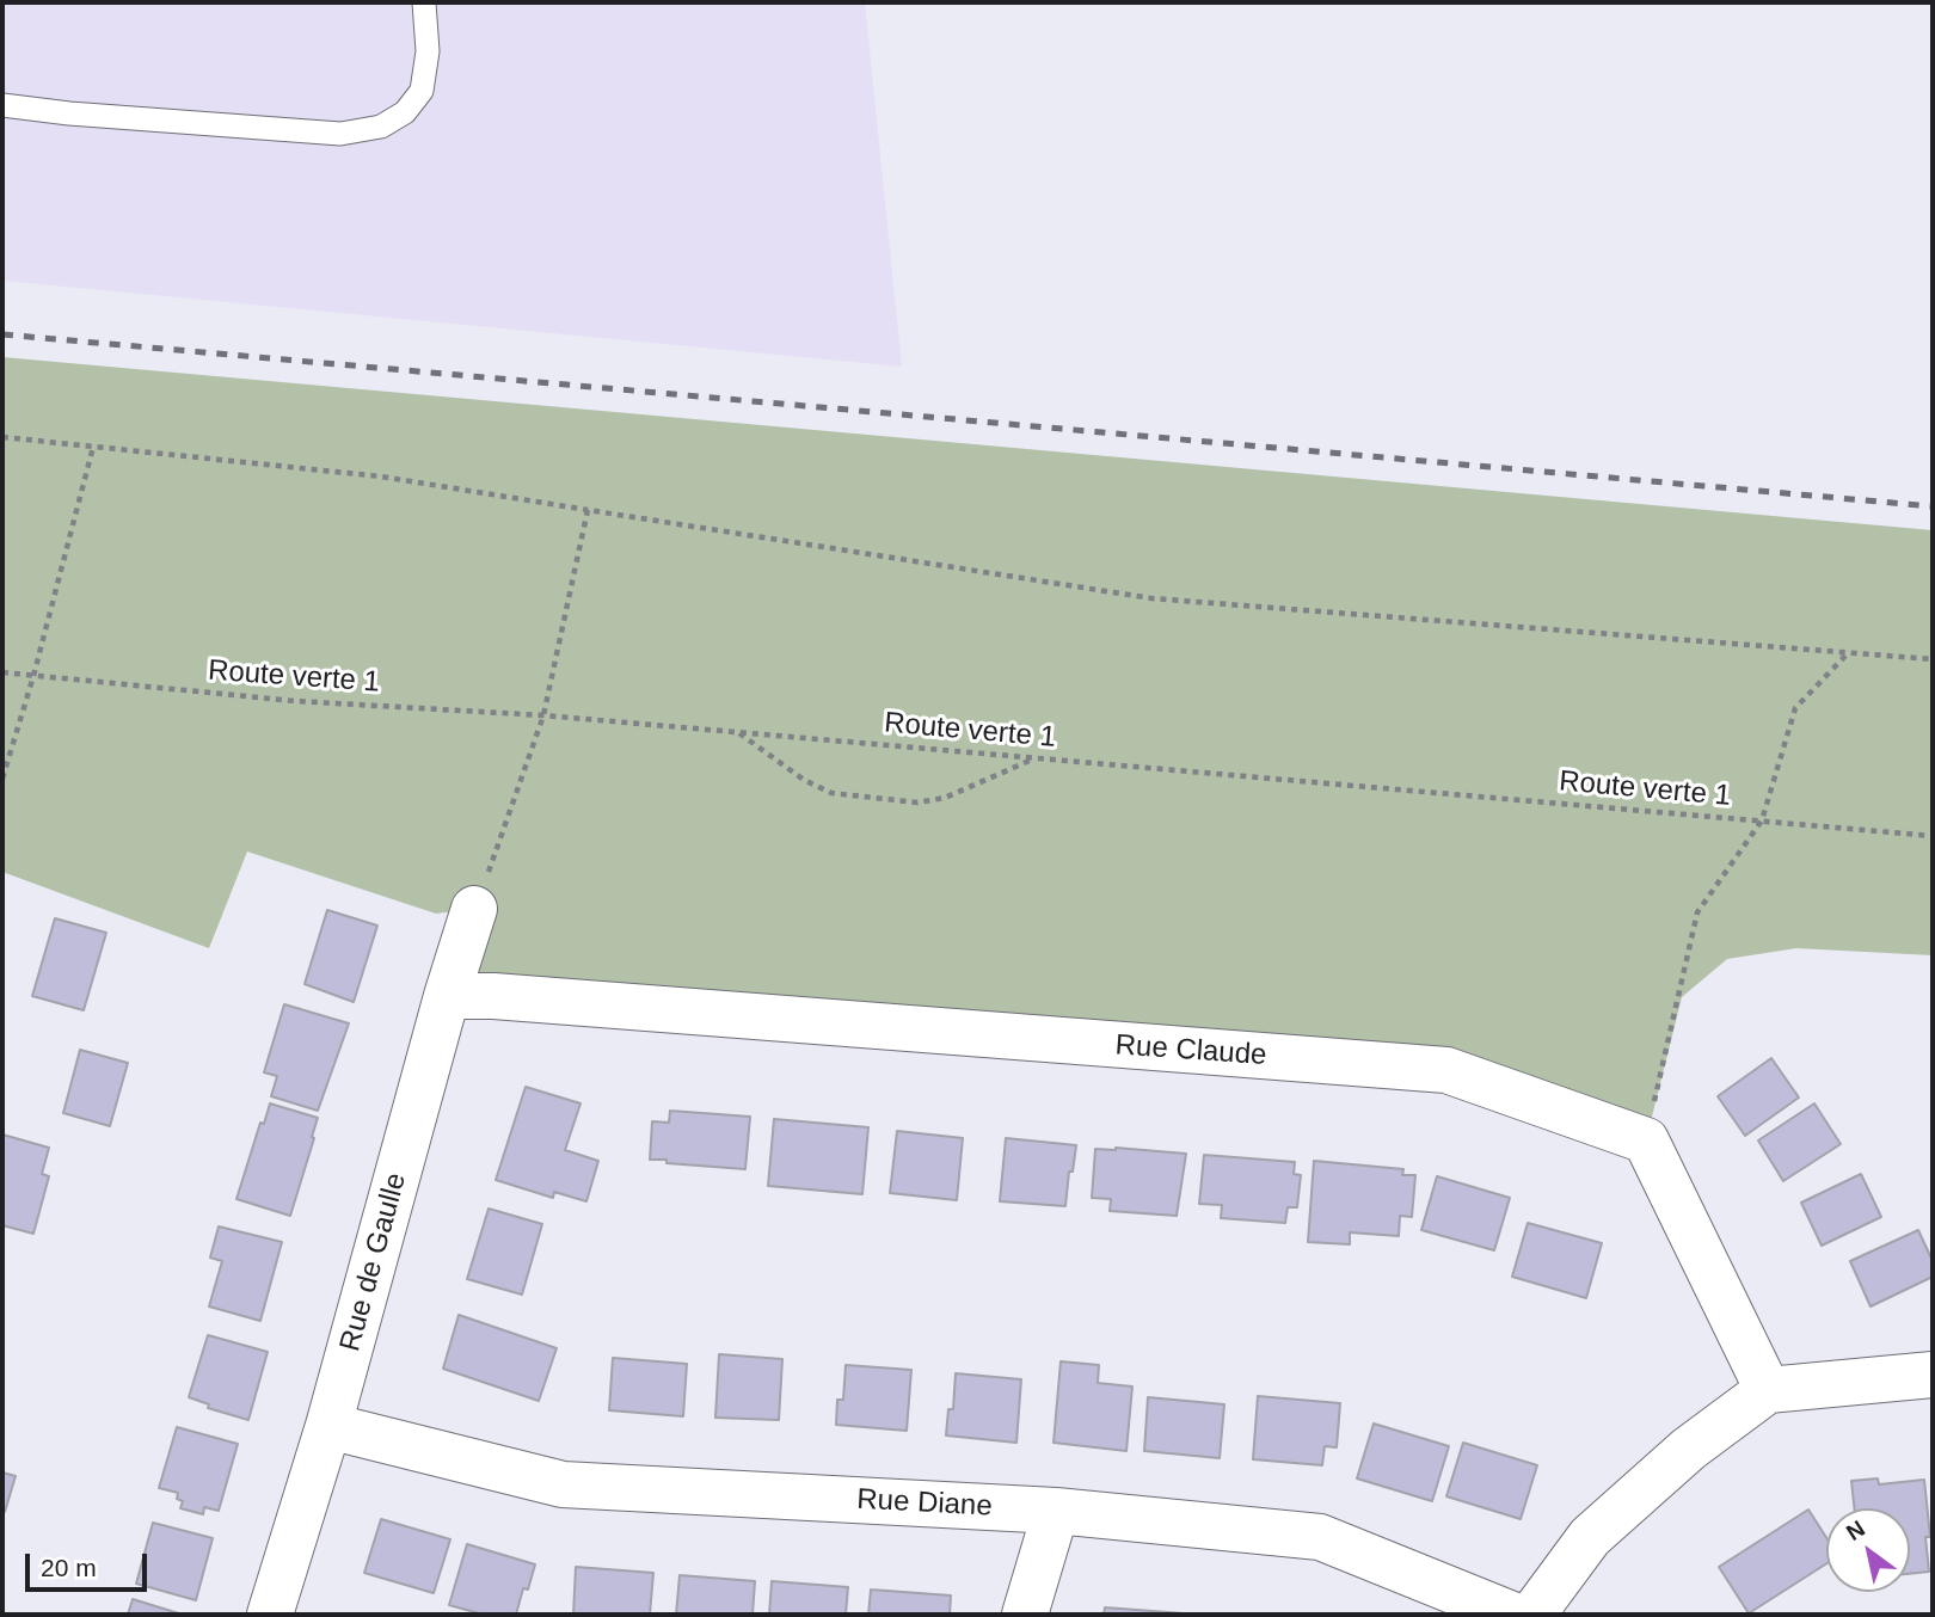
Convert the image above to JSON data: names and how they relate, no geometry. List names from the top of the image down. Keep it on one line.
{"streets":{"street":["Rue Claude","Rue de Gaulle","Rue Diane"],"path":["Route verte 1"]},"crossings":[["Rue Claude","Rue de Gaulle"],["Rue de Gaulle","Rue Diane"]],"scale_bar":"20 m","north":"top left"}
